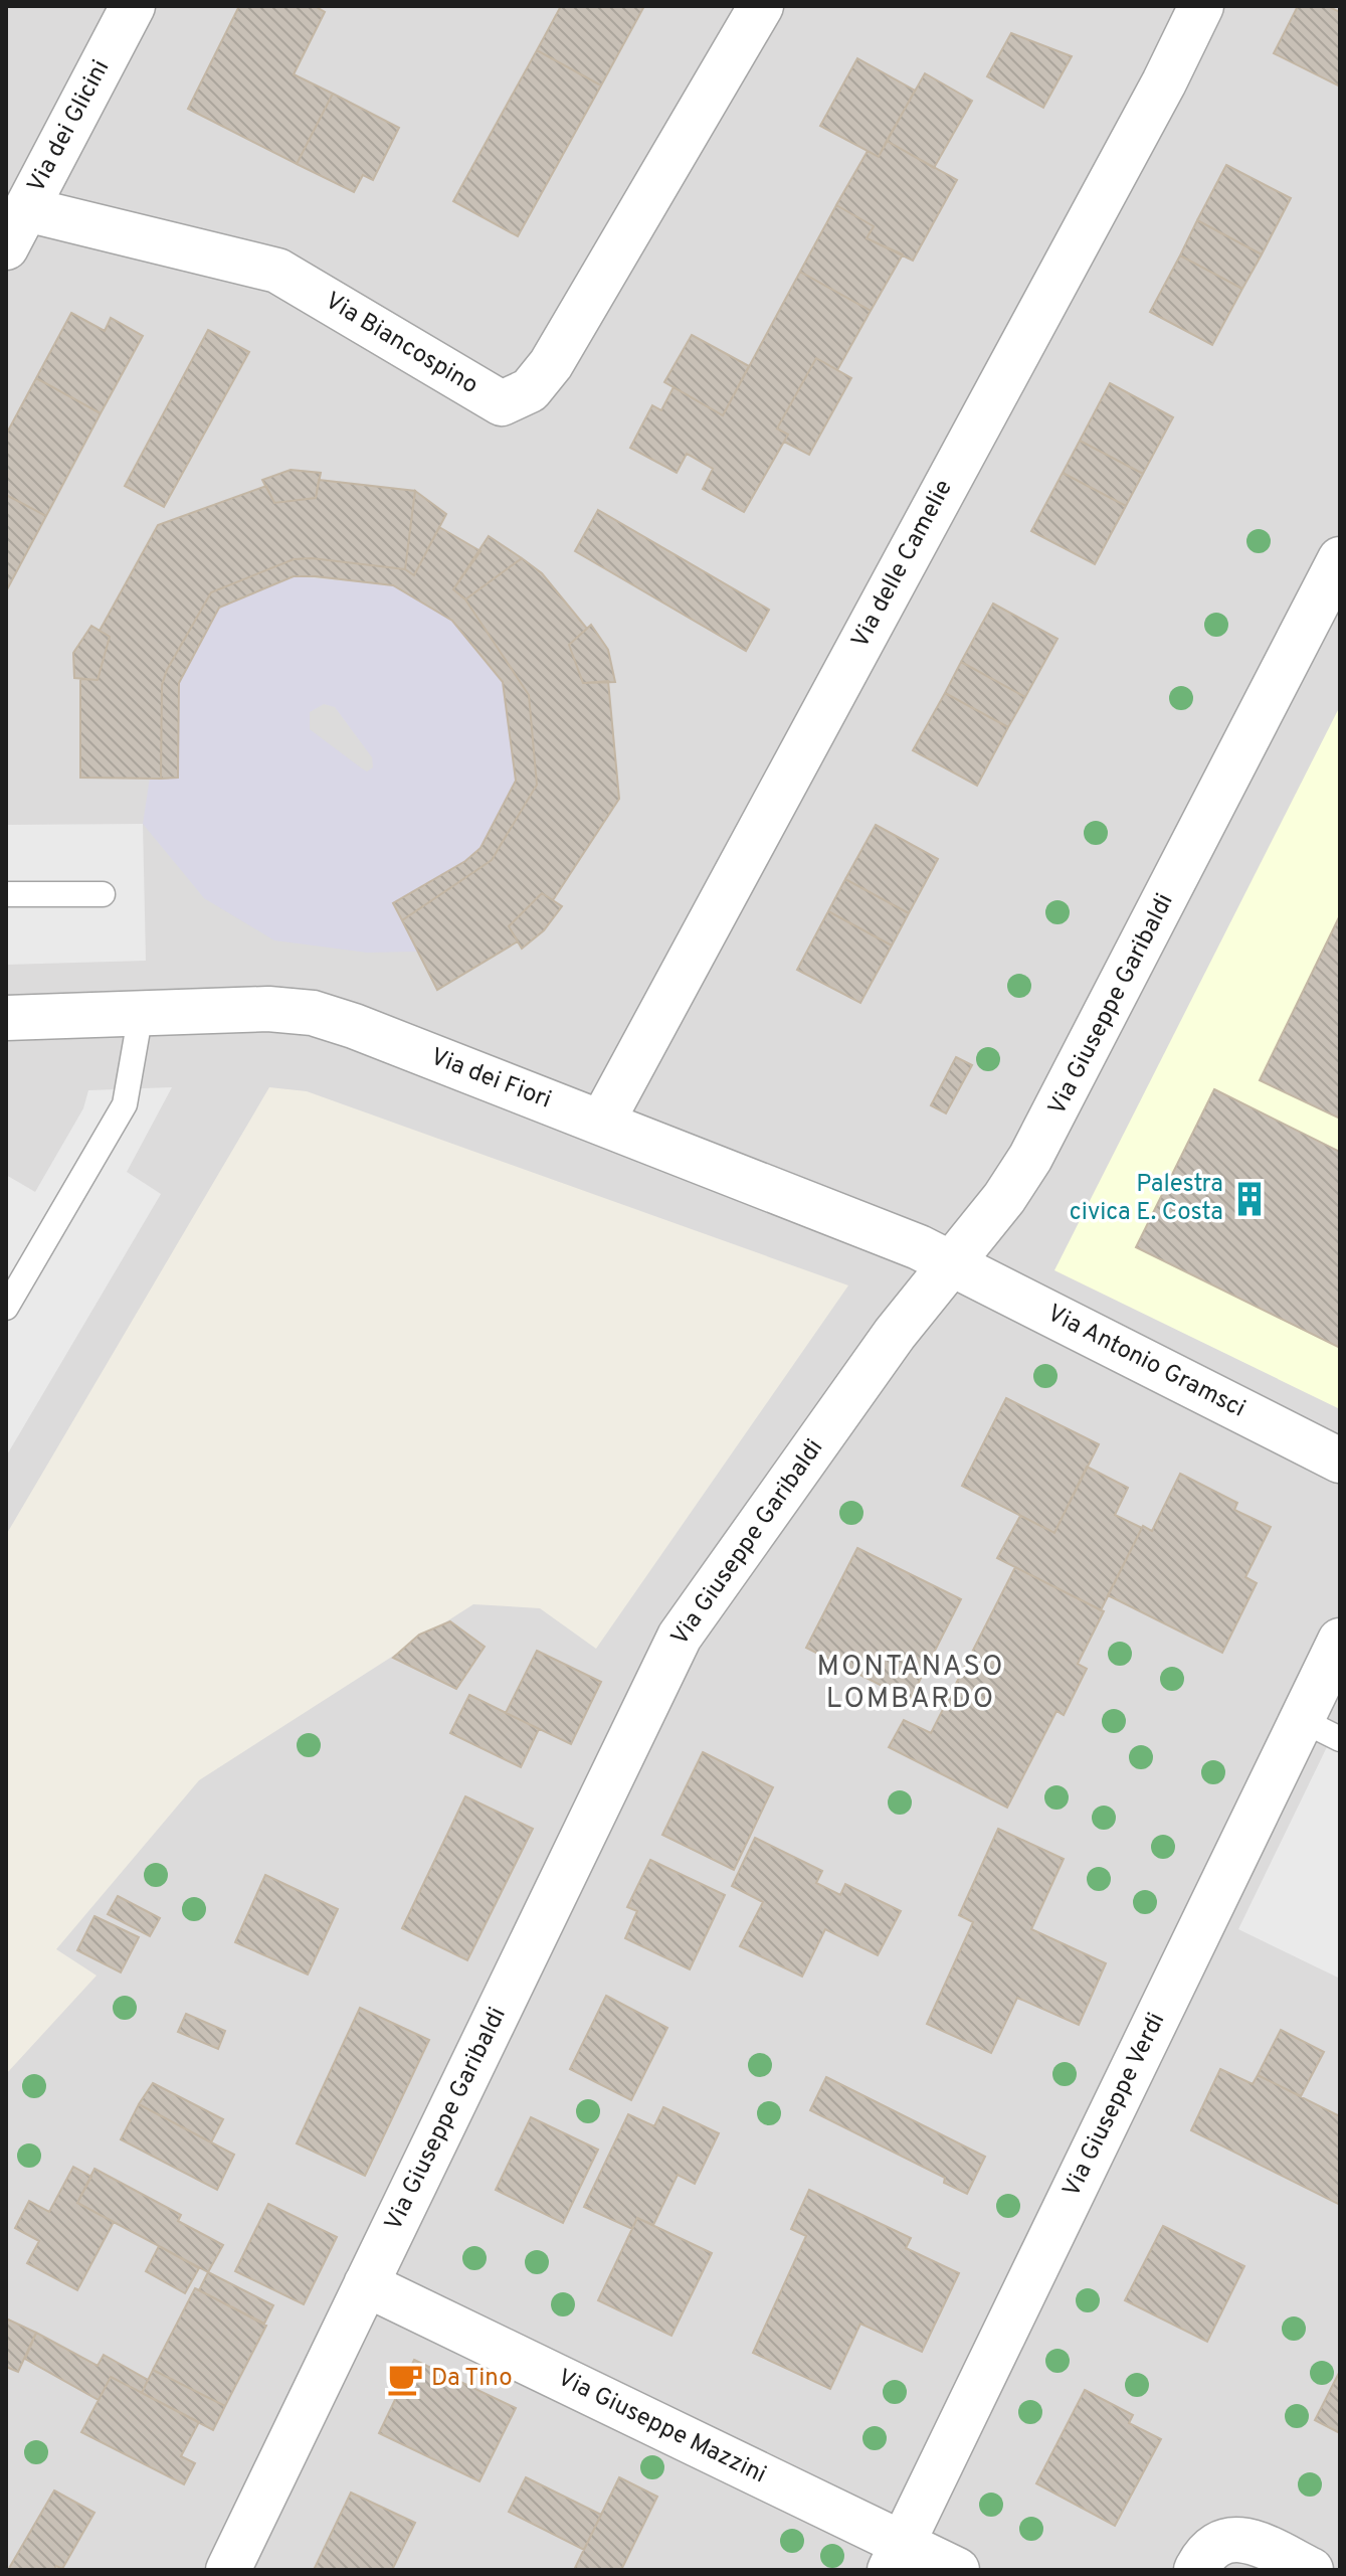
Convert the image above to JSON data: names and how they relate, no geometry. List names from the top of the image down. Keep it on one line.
{"streets":{"street":["Via dei Glicini","Via Biancospino","Via delle Camelie","Via Giuseppe Garibaldi","Via dei Fiori","Via Antonio Gramsci","Via Giuseppe Verdi","Via Giuseppe Mazzini"]},"crossings":[["Via dei Glicini","Via Biancospino"],["Via delle Camelie","Via dei Fiori"],["Via Giuseppe Garibaldi","Via dei Fiori"],["Via Giuseppe Garibaldi","Via Antonio Gramsci"],["Via Giuseppe Garibaldi","Via Giuseppe Mazzini"],["Via dei Fiori","Via Antonio Gramsci"],["Via Giuseppe Verdi","Via Giuseppe Mazzini"]],"districts":["MONTANASO LOMBARDO"],"places":{"building":["Palestra civica E. Costa"],"cafe":["Da Tino"]}}
